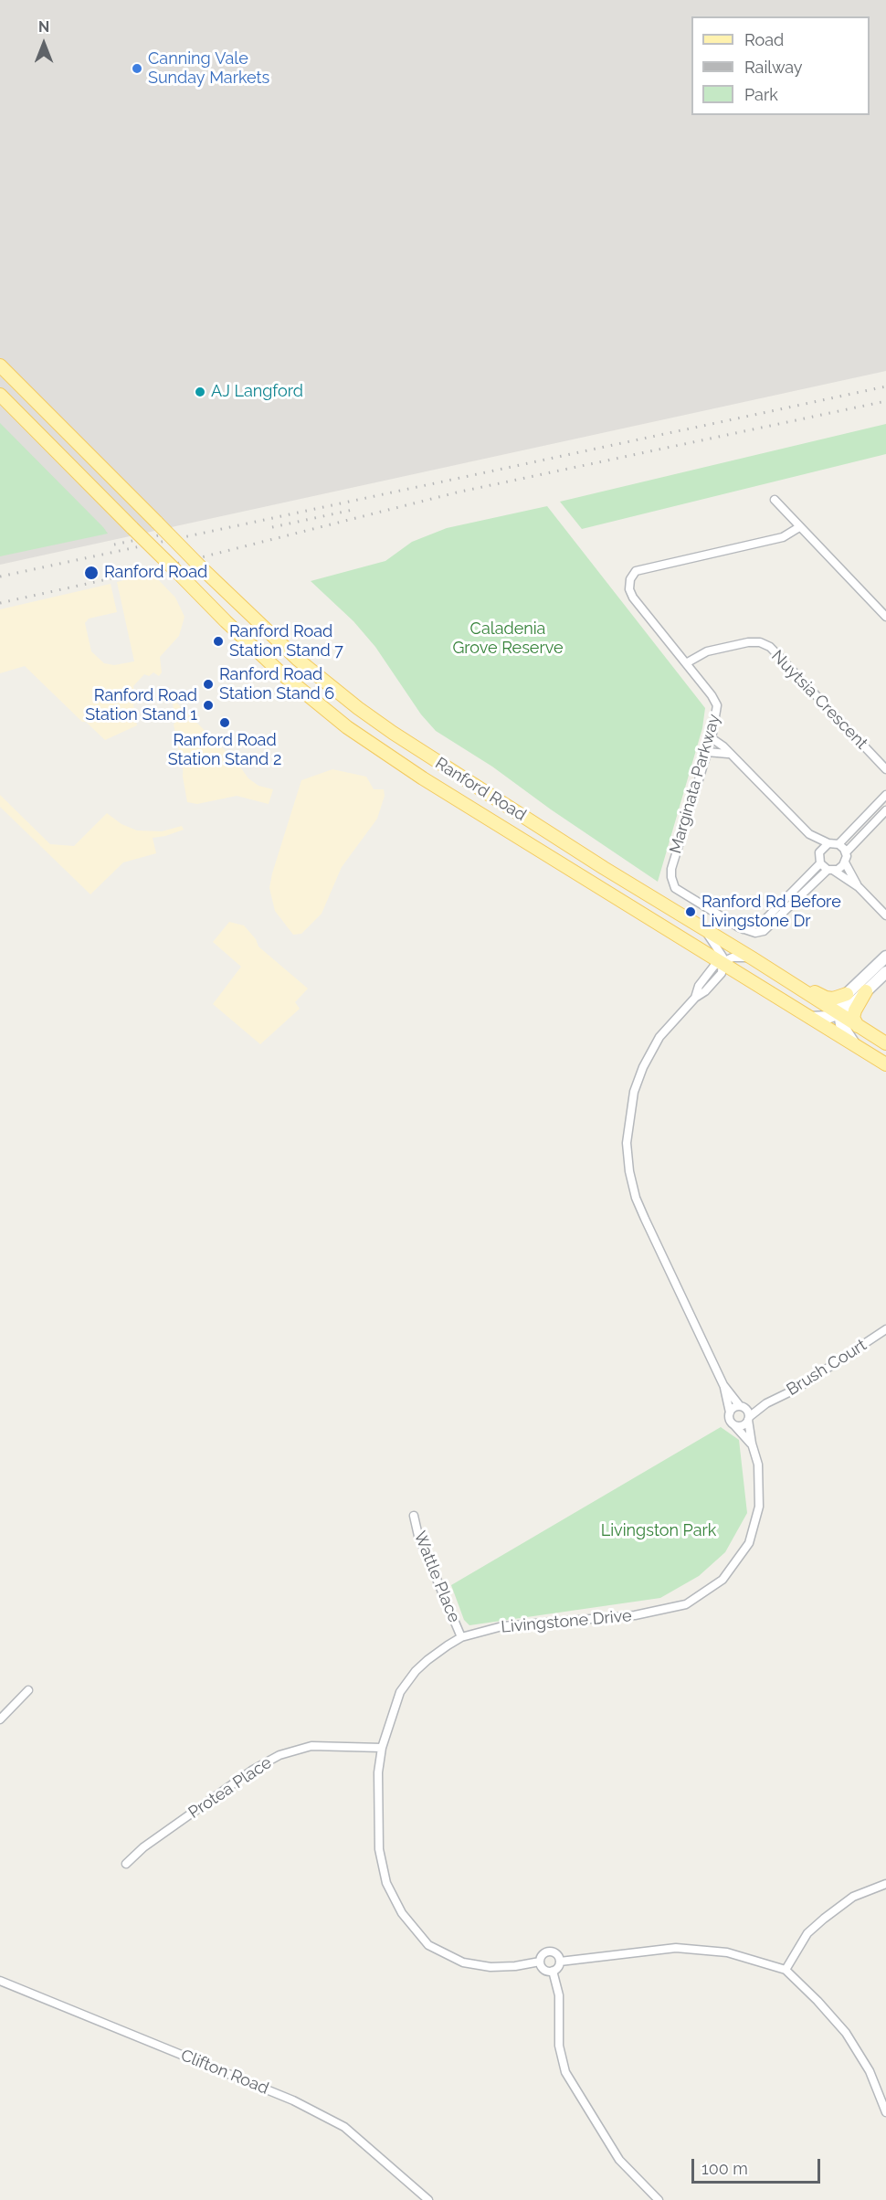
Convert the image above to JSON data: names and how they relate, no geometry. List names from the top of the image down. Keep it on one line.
{"streets":{"main road":["Ranford Road"],"street":["Nuytsia Crescent","Marginata Parkway","Brush Court","Wattle Place","Livingstone Drive","Protea Place","Clifton Road"]},"crossings":[["Nuytsia Crescent","Marginata Parkway"],["Brush Court","Livingstone Drive"],["Wattle Place","Livingstone Drive"],["Livingstone Drive","Protea Place"]],"parks":["Caladenia Grove Reserve","Livingston Park"],"places":["Canning Vale Sunday Markets","AJ Langford","Ranford Road","Ranford Road Station Stand 7","Ranford Road Station Stand 6","Ranford Road Station Stand 1","Ranford Road Station Stand 2","Ranford Rd Before Livingstone Dr"],"legend":["Road","Railway","Park"],"scale_bar":"100 m","north":"top"}
